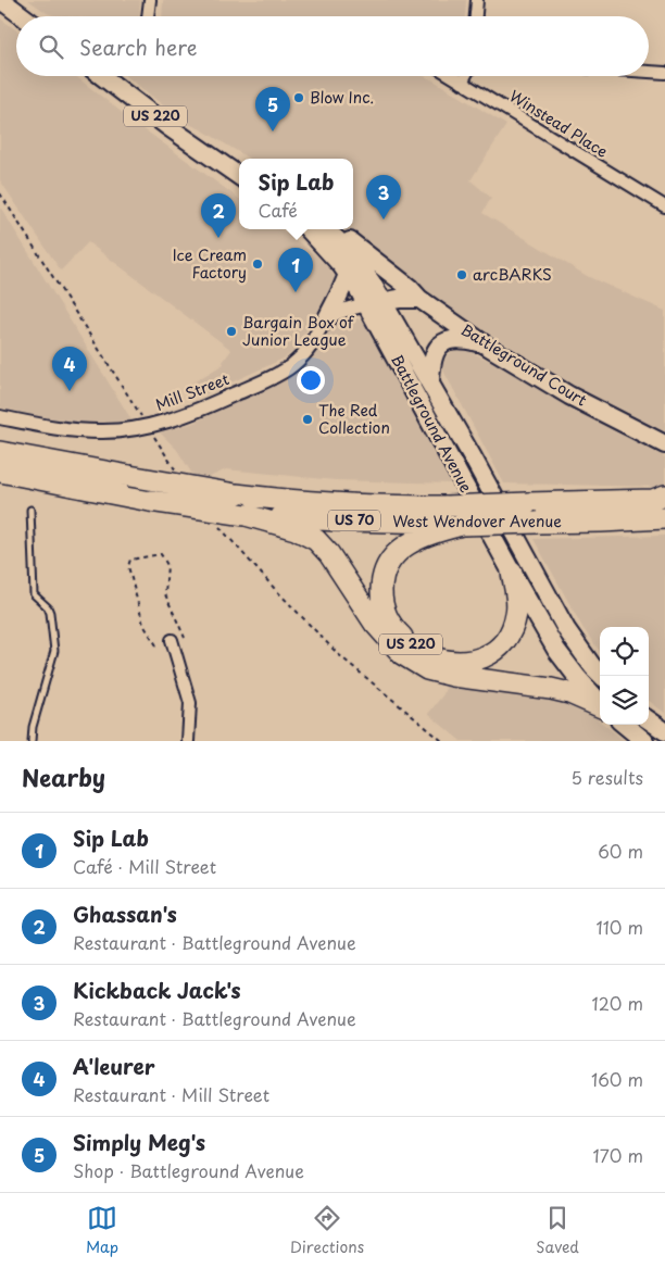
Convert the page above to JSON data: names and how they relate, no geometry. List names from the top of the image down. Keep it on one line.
{"streets":{"highway":["US 220","US 70","West Wendover Avenue"],"main road":["Battleground Court","Battleground Avenue"],"street":["Winstead Place","Mill Street"]},"crossings":[["US 220","Battleground Avenue"],["US 220","West Wendover Avenue"],["Battleground Court","Battleground Avenue"]],"places":["Blow Inc.","Ice Cream Factory","arcBARKS","Bargain Box of Junior League","The Red Collection"],"page":{"search":"Search here","pins":["5","3","2","1","4"],"popup":["Sip Lab","Café"],"heading":["Nearby","5 results"],"list":[{"mark":"1","name":"Sip Lab","note":"Café · Mill Street","value":"60 m"},{"mark":"2","name":"Ghassan's","note":"Restaurant · Battleground Avenue","value":"110 m"},{"mark":"3","name":"Kickback Jack's","note":"Restaurant · Battleground Avenue","value":"120 m"},{"mark":"4","name":"A'leurer","note":"Restaurant · Mill Street","value":"160 m"},{"mark":"5","name":"Simply Meg's","note":"Shop · Battleground Avenue","value":"170 m"}],"nav":["Map","Directions","Saved"]}}
